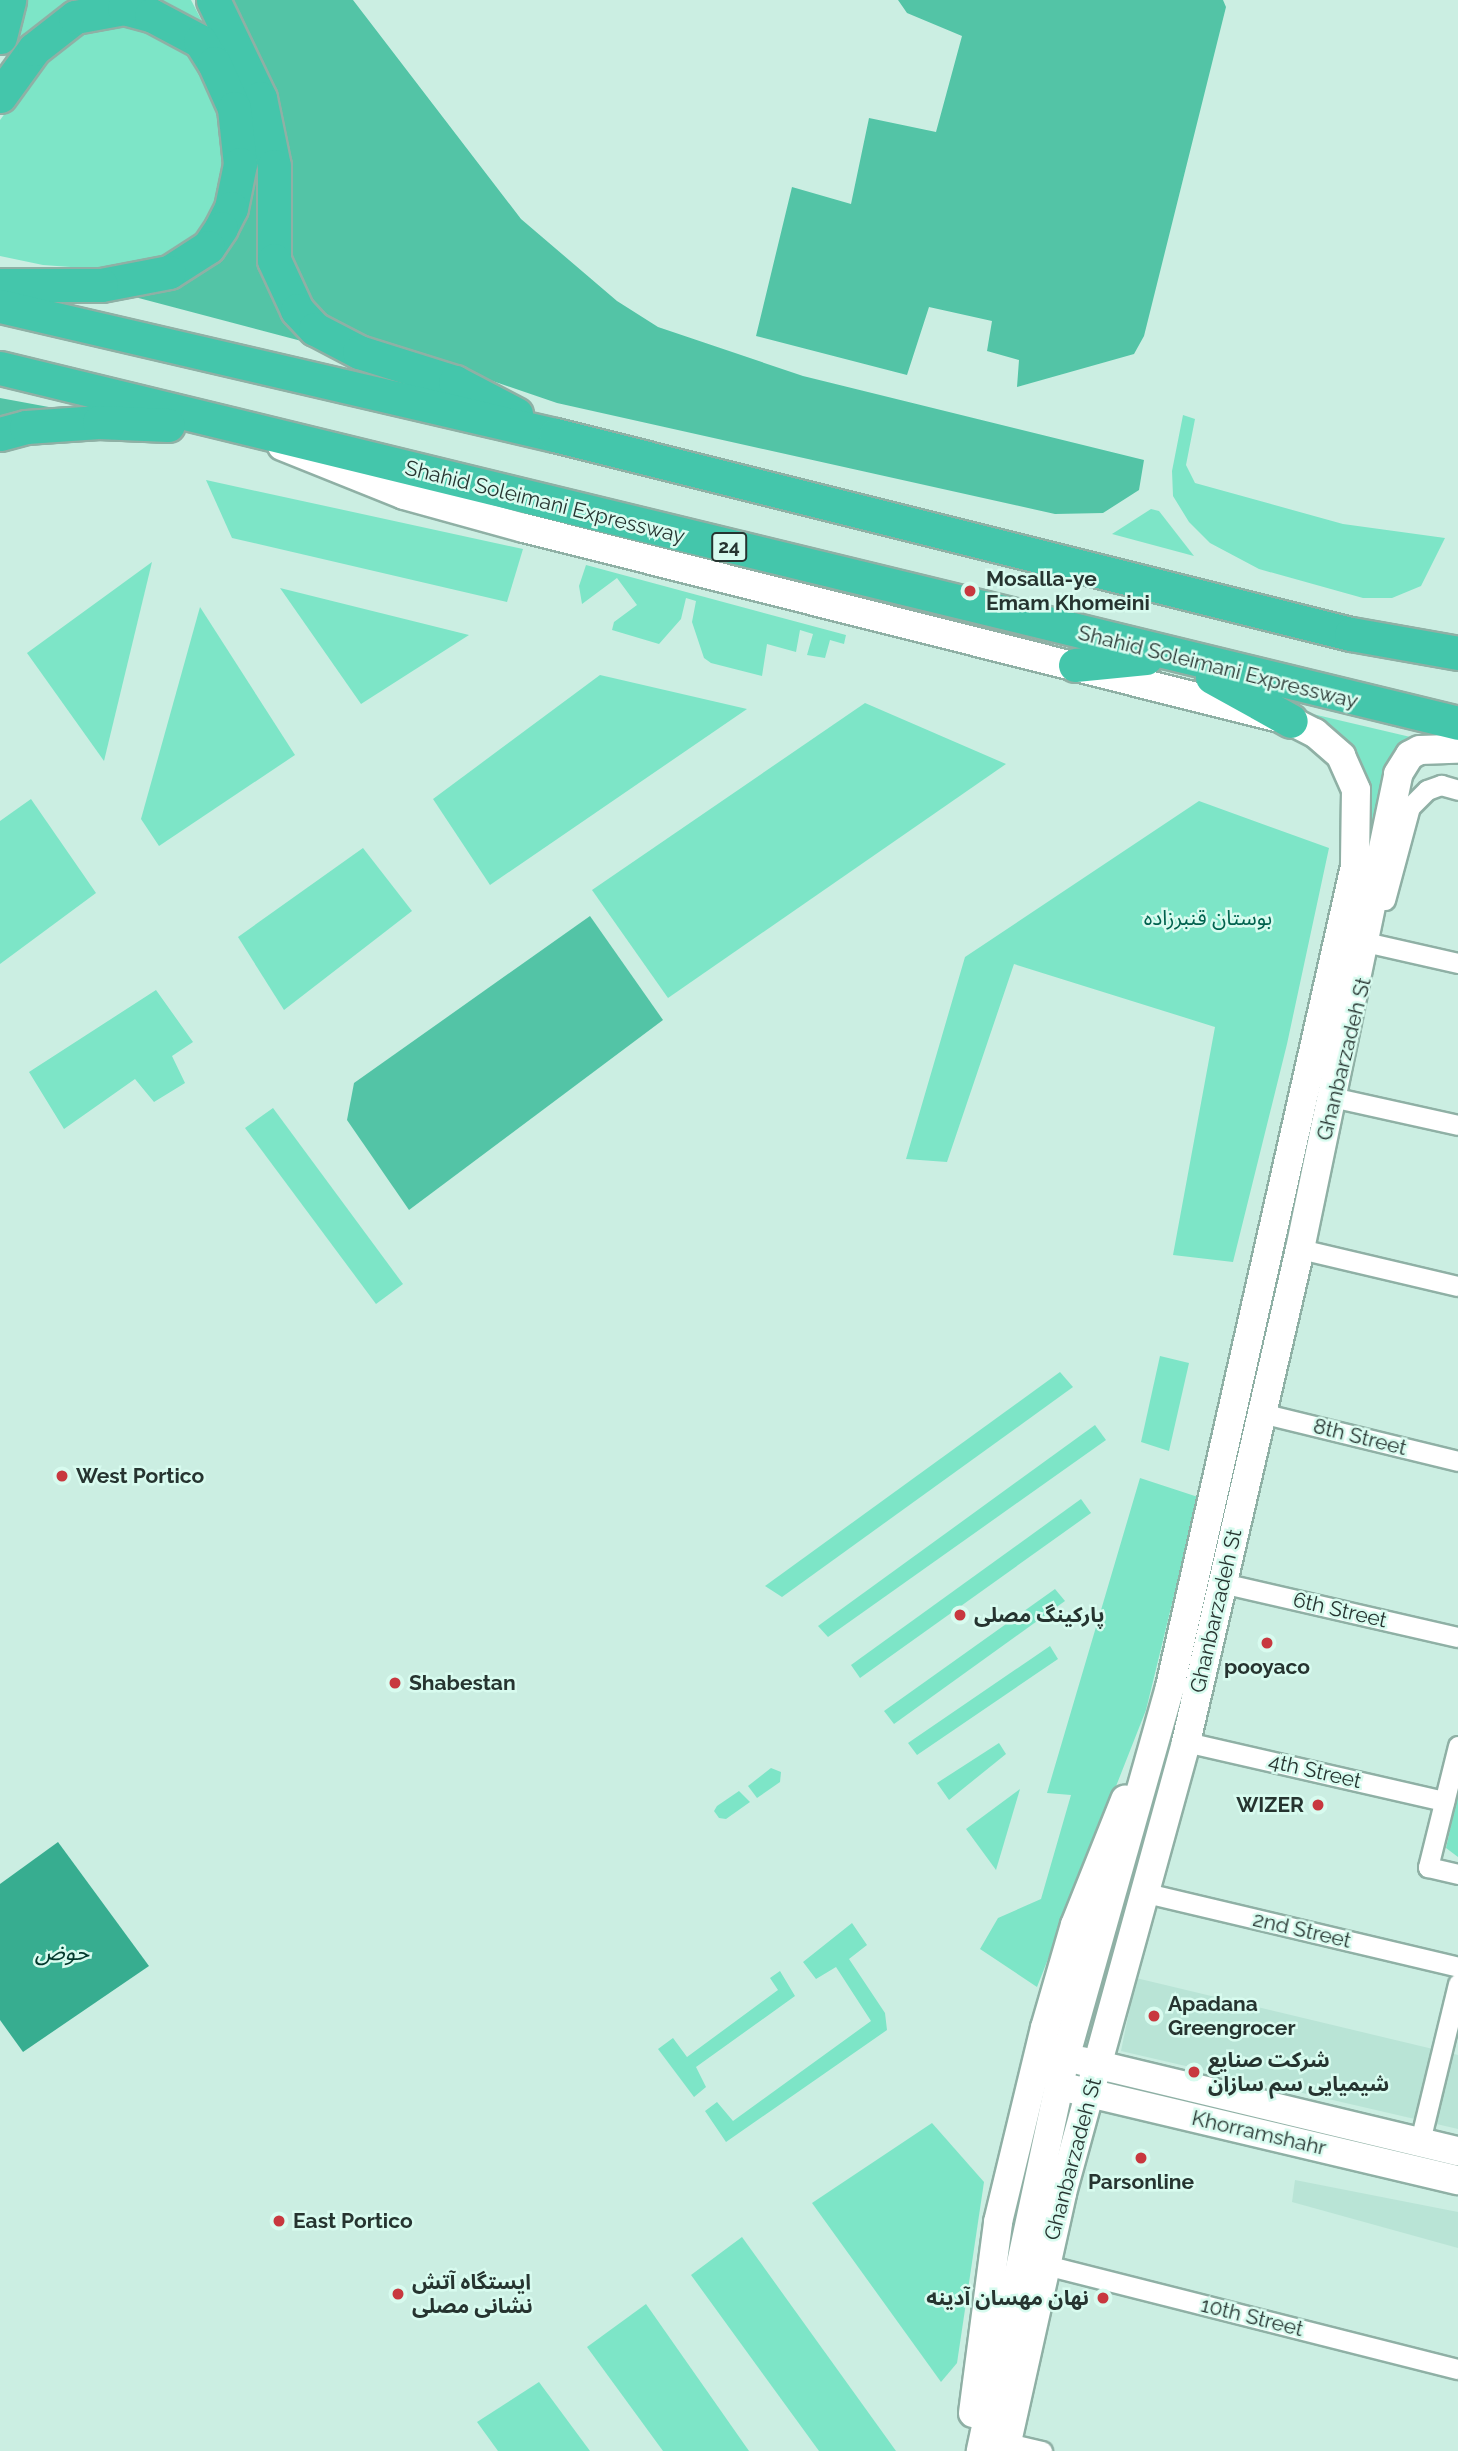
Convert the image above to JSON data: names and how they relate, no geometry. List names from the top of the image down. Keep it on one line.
{"streets":{"highway":["Shahid Soleimani Expressway","24"],"main road":["Ghanbarzadeh St","Khorramshahr"],"street":["8th Street","6th Street","4th Street","2nd Street","10th Street"]},"crossings":[["Ghanbarzadeh St","8th Street"],["Ghanbarzadeh St","6th Street"],["Ghanbarzadeh St","4th Street"],["Ghanbarzadeh St","2nd Street"],["Ghanbarzadeh St","Khorramshahr"],["Ghanbarzadeh St","10th Street"]],"water":["حوض"],"parks":["بوستان قنبرزاده"],"places":["Mosalla-ye Emam Khomeini","West Portico","پارکینگ مصلی","pooyaco","Shabestan","WIZER","Apadana Greengrocer","شرکت صنایع شیمیایی سم سازان","Parsonline","East Portico","ایستگاه آتش نشانی مصلی","نهان مهسان آدینه"]}
